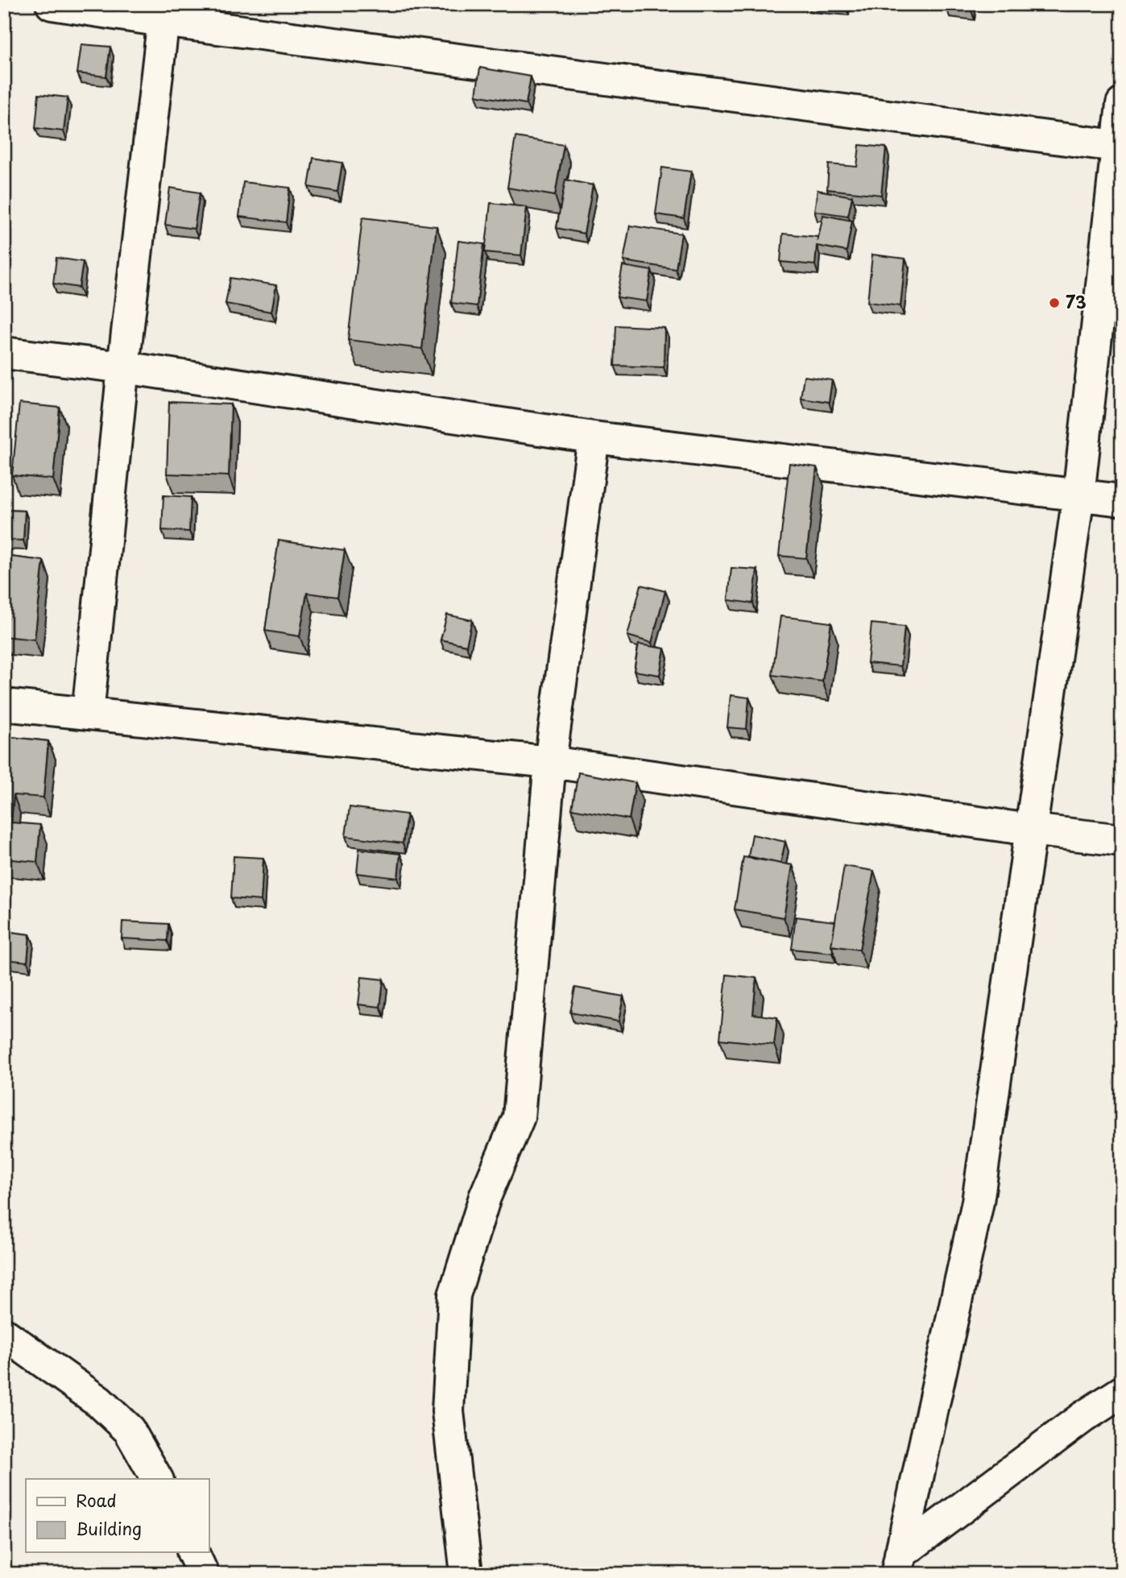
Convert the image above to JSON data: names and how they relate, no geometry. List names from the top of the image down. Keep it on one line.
{"places":["73"],"legend":["Road","Building"]}
